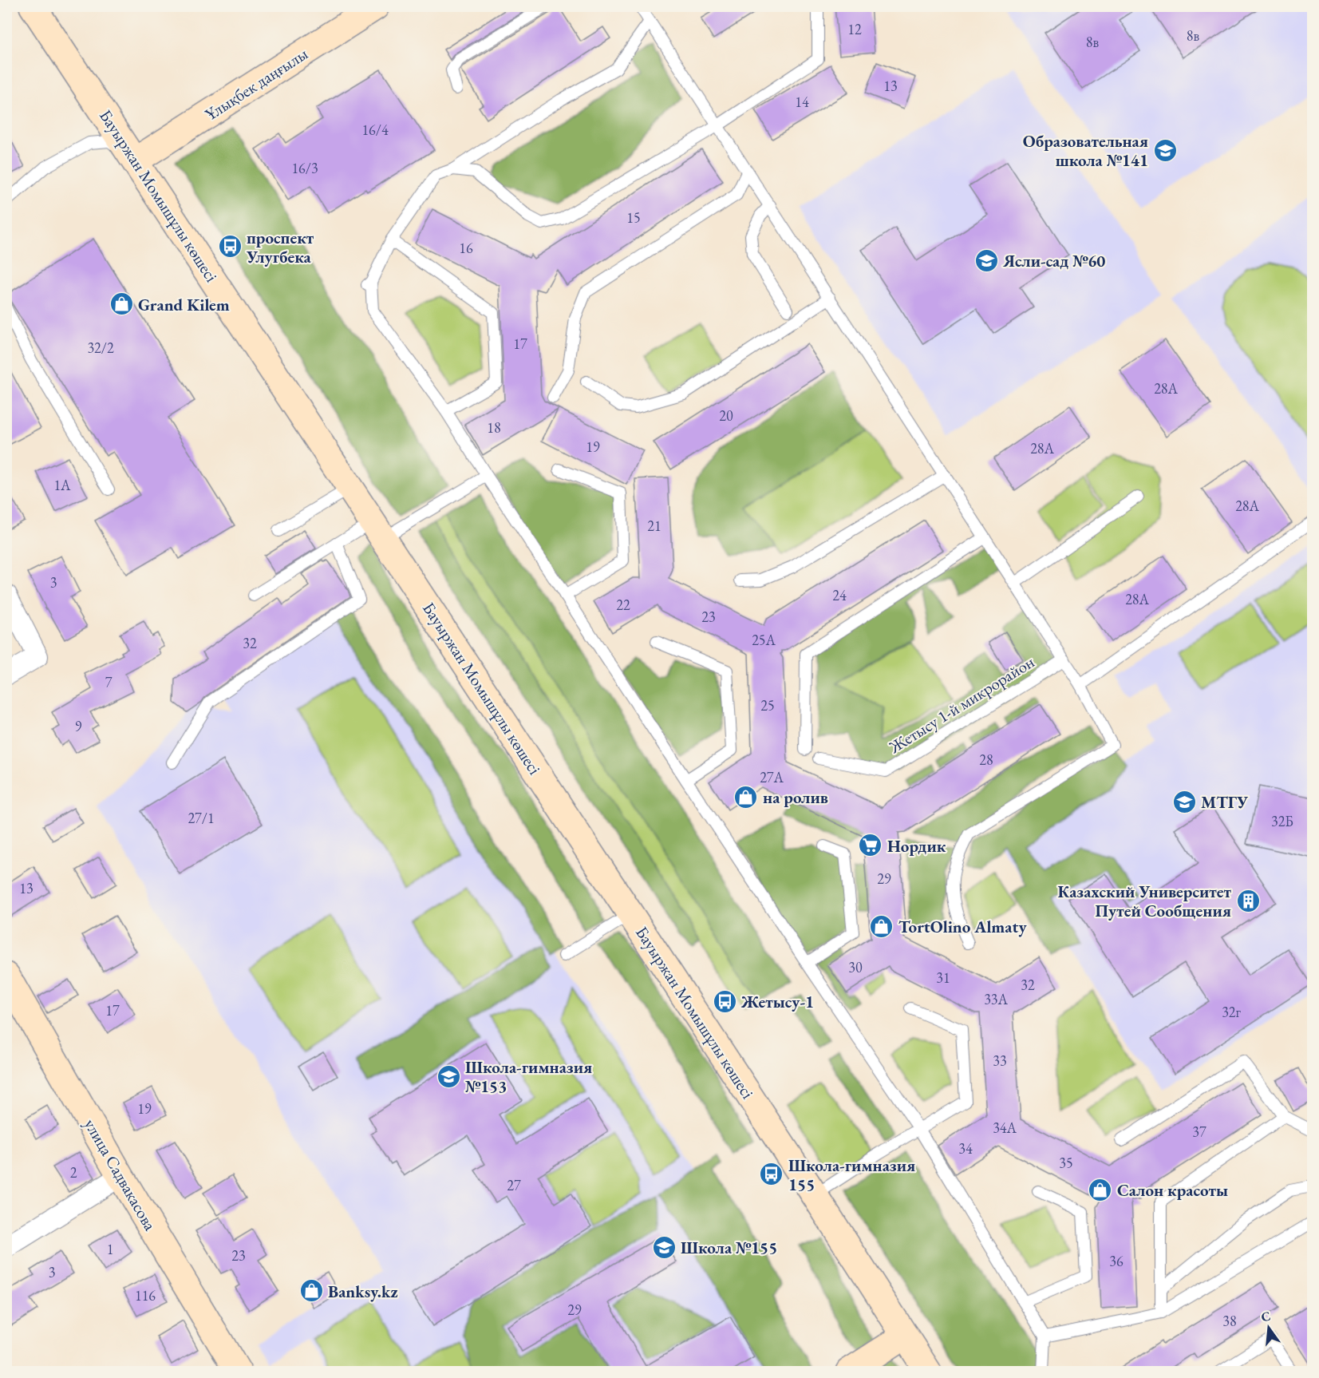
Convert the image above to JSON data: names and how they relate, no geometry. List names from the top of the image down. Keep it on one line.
{"streets":{"main road":["Ұлықбек даңғылы","Бауыржан Момышұлы көшесі","улица Садвакасова"],"lane":["Жетысу 1-й микрорайон"]},"crossings":[["Ұлықбек даңғылы","Бауыржан Момышұлы көшесі"]],"places":{"school or university":["Образовательная школа №141","Ясли-сад №60","МТГУ","Школа-гимназия №153","Школа №155"],"bus stop":["проспект Улугбека","Жетысу-1","Школа-гимназия 155"],"shop":["Grand Kilem","на ролив","TortOlino Almaty","Салон красоты","Banksy.kz"],"supermarket":["Нордик"],"building":["Казахский Университет Путей Сообщения"]},"house_numbers":["12","8в","8в","13","14","16/4","16/3","15","16","17","32/2","28А","20","18","19","28А","1А","28А","21","3","24","28А","22","23","25А","32","7","25","9","28","27А","27/1","32Б","29","13","30","31","32","33А","17","32г","33","19","34А","37","34","35","2","27","1","23","36","3","116","29","38"],"north":"top"}
